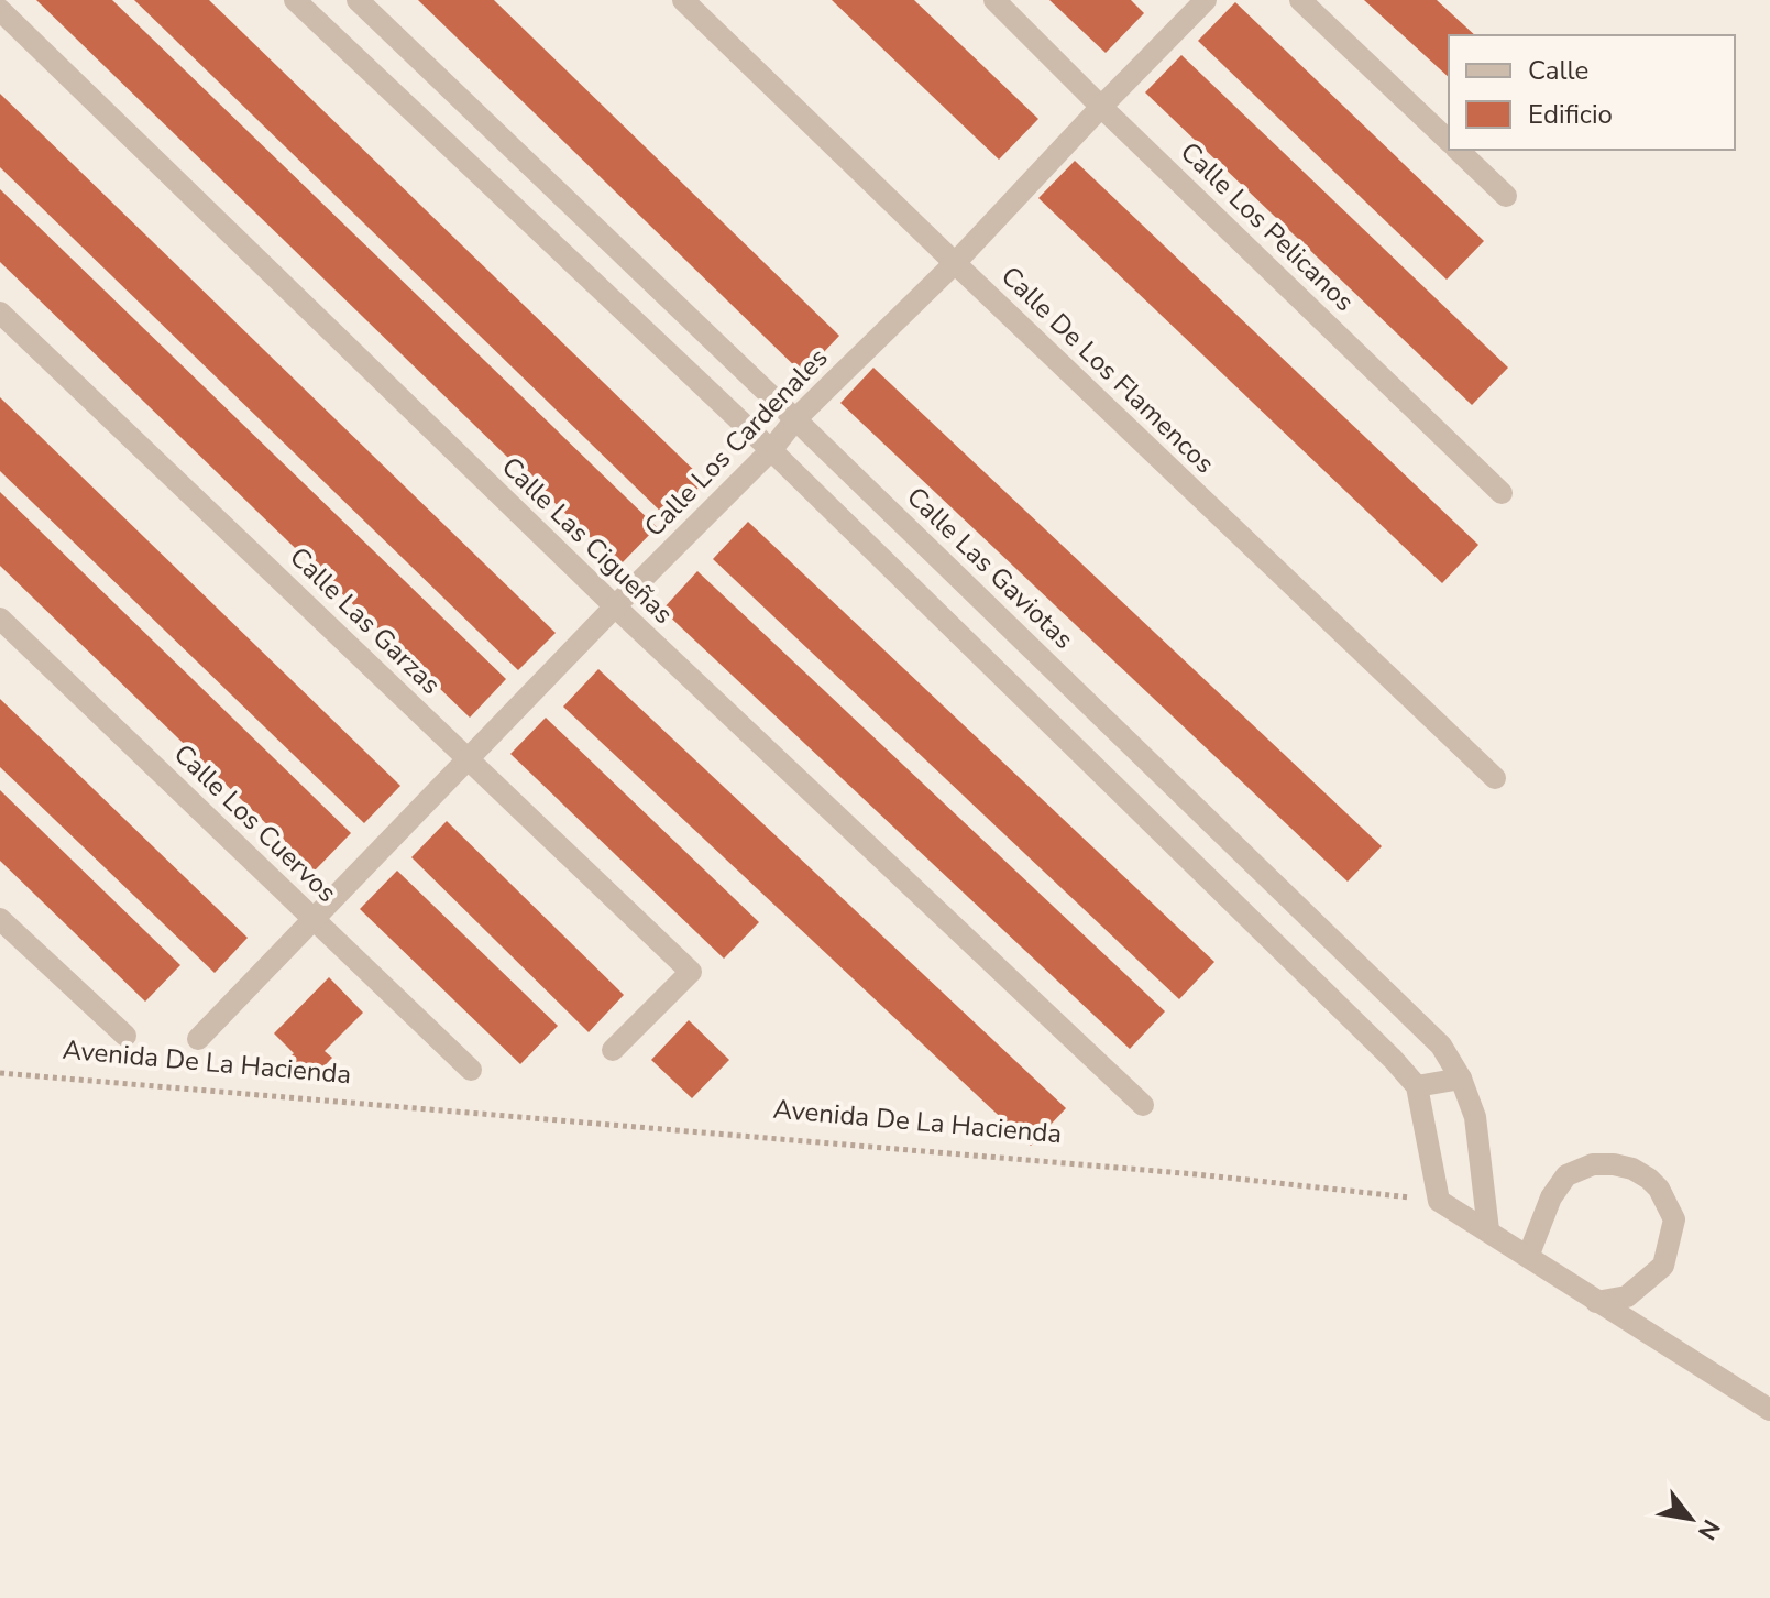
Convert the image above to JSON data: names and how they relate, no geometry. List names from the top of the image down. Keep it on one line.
{"streets":{"street":["Calle Los Pelicanos","Calle De Los Flamencos","Calle Los Cardenales","Calle Las Cigueñas","Calle Las Gaviotas","Calle Las Garzas","Calle Los Cuervos"],"path":["Avenida De La Hacienda"]},"crossings":[["Calle Los Pelicanos","Calle Los Cardenales"],["Calle De Los Flamencos","Calle Los Cardenales"],["Calle Los Cardenales","Calle Las Cigueñas"],["Calle Los Cardenales","Calle Las Gaviotas"],["Calle Los Cardenales","Calle Las Garzas"],["Calle Los Cardenales","Calle Los Cuervos"]],"legend":["Calle","Edificio"],"north":"bottom right"}
